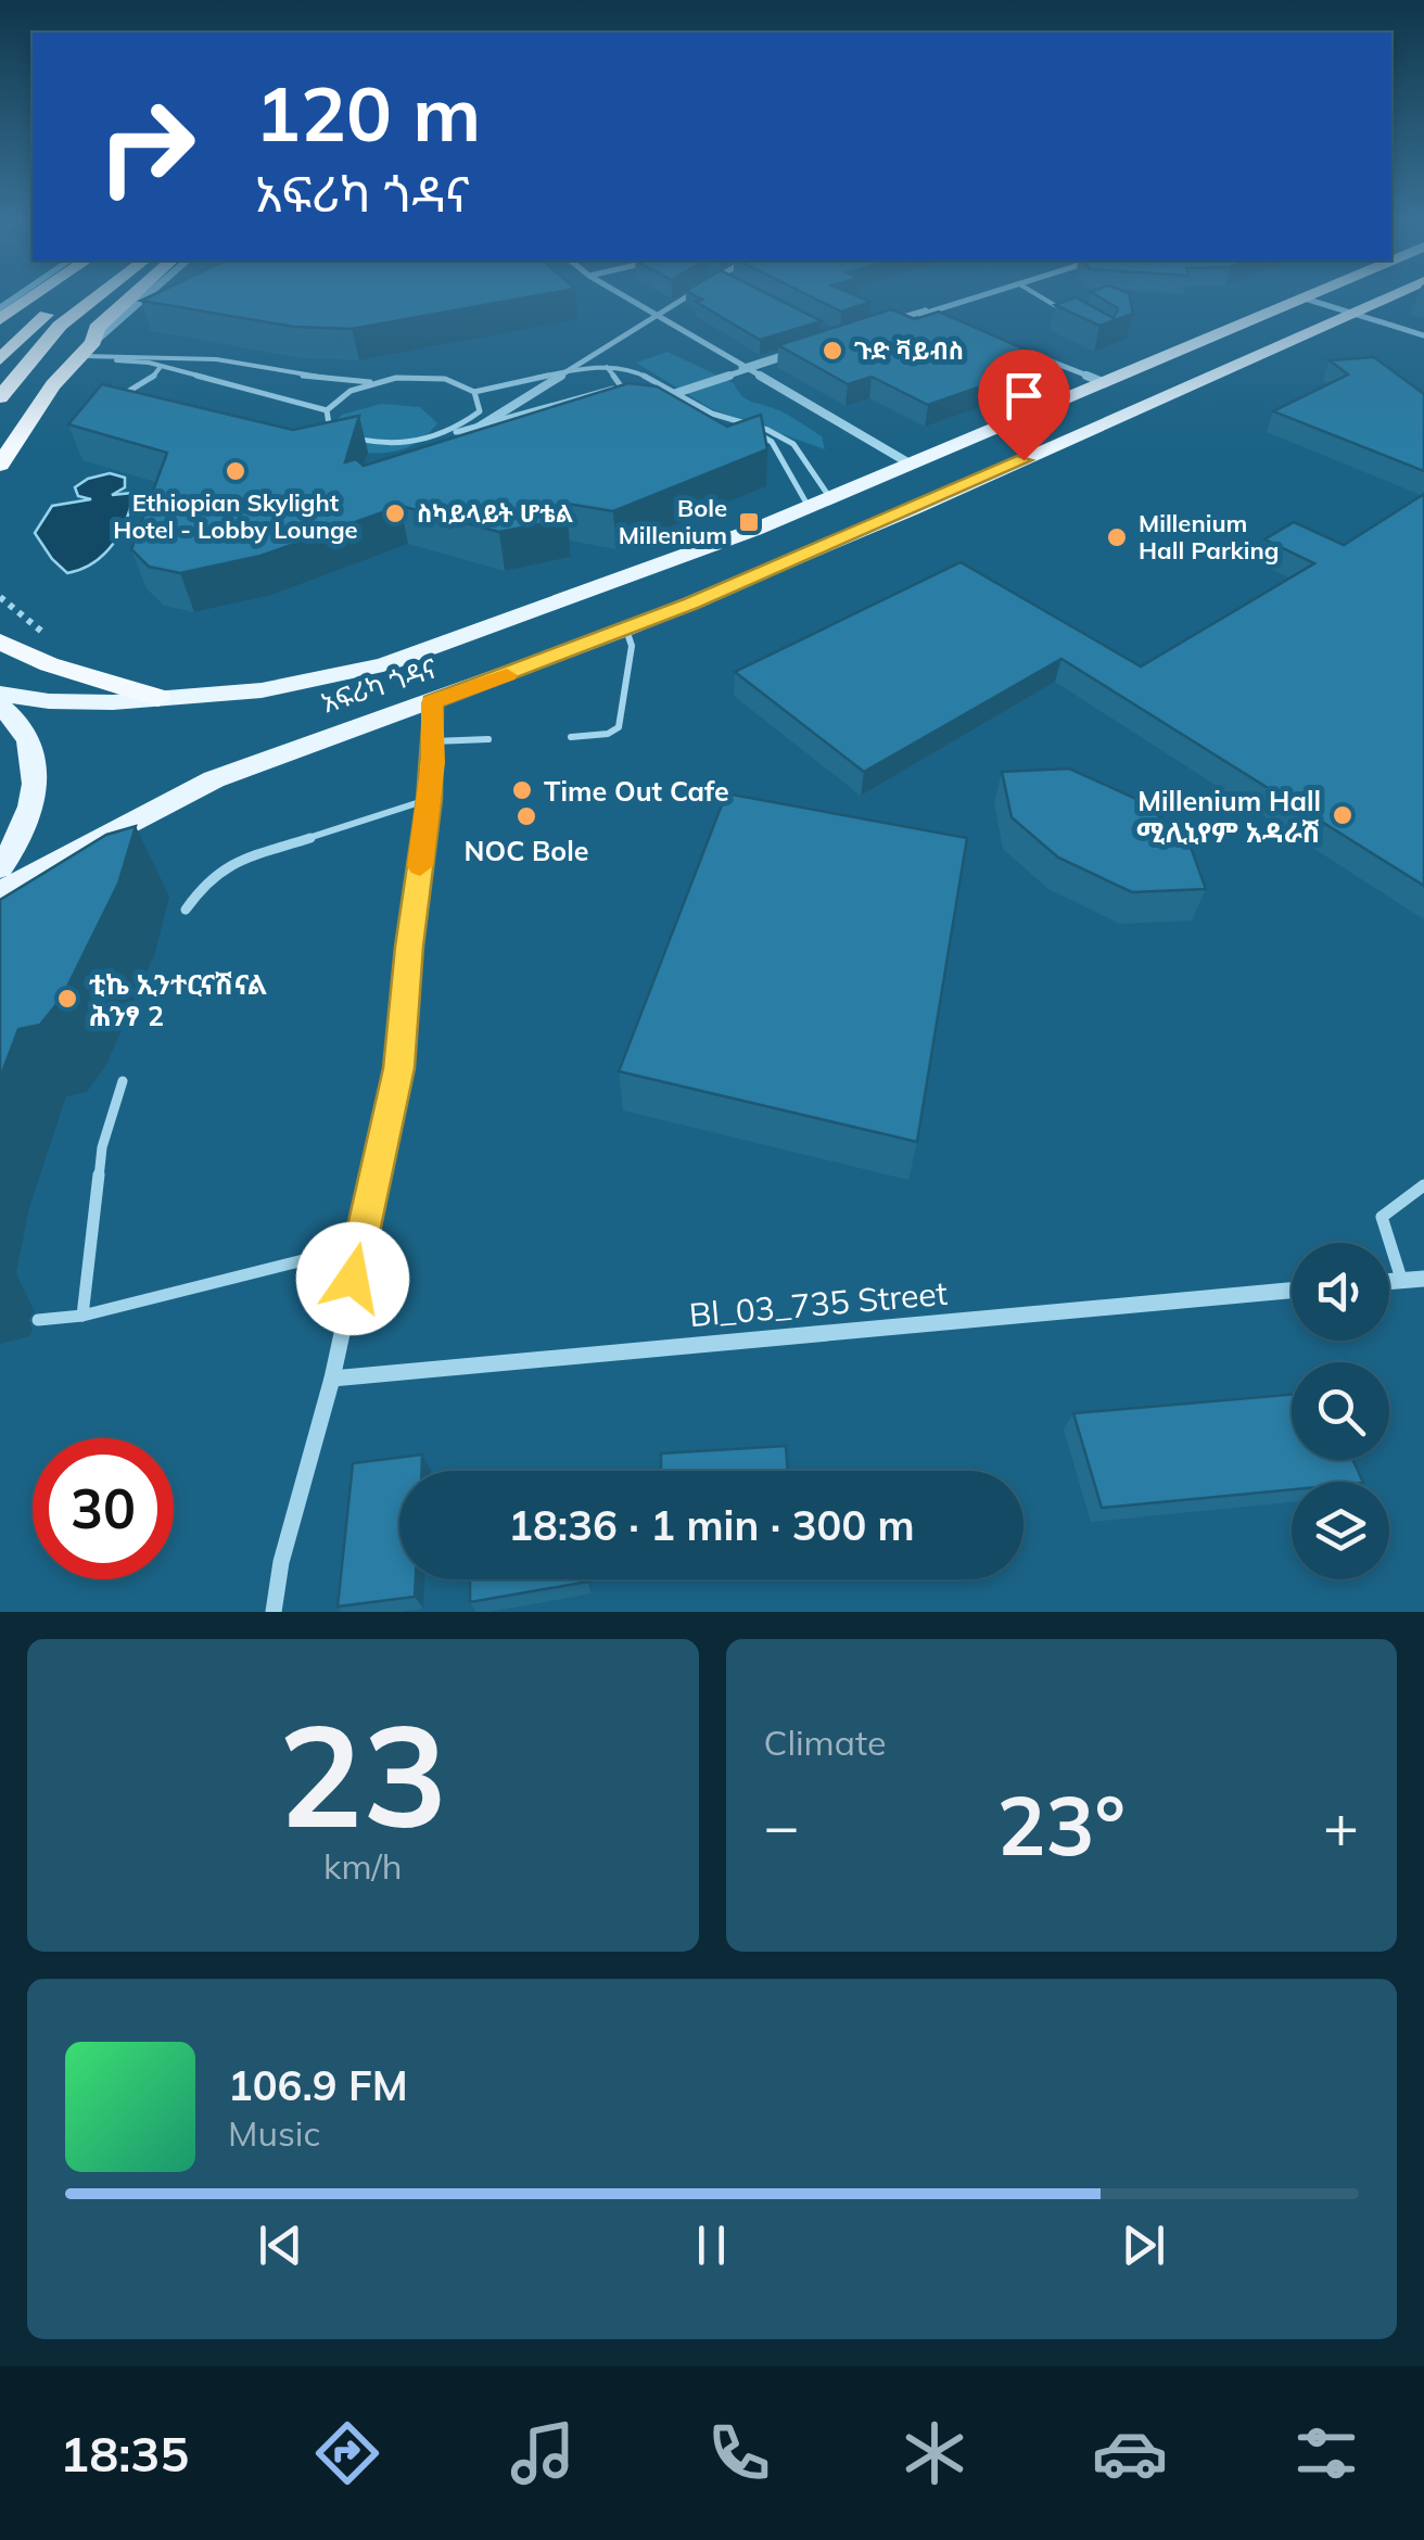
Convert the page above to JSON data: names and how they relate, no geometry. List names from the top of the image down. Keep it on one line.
{"streets":{"main road":["አፍሪካ ጎዳና"],"street":["Bl_03_735 Street"]},"places":{"other":["ጉድ ቫይብስ","Ethiopian Skylight Hotel - Lobby Lounge","ስካይላይት ሆቴል","Millenium Hall Parking","Time Out Cafe","Millenium Hall ሚሊኒየም አዳራሽ","NOC Bole","ቲኬ ኢንተርናሽናል ሕንፃ 2"],"transit":["Bole Millenium"]},"page":{"turn":["120 m","አፍሪካ ጎዳና"],"limit":"30","trip":"18:36 · 1 min · 300 m","tile":[["23","km/h"],"Climate"],"heat":["−","23°","+"],"song":["106.9 FM","Music"],"tabs":"18:35"}}
